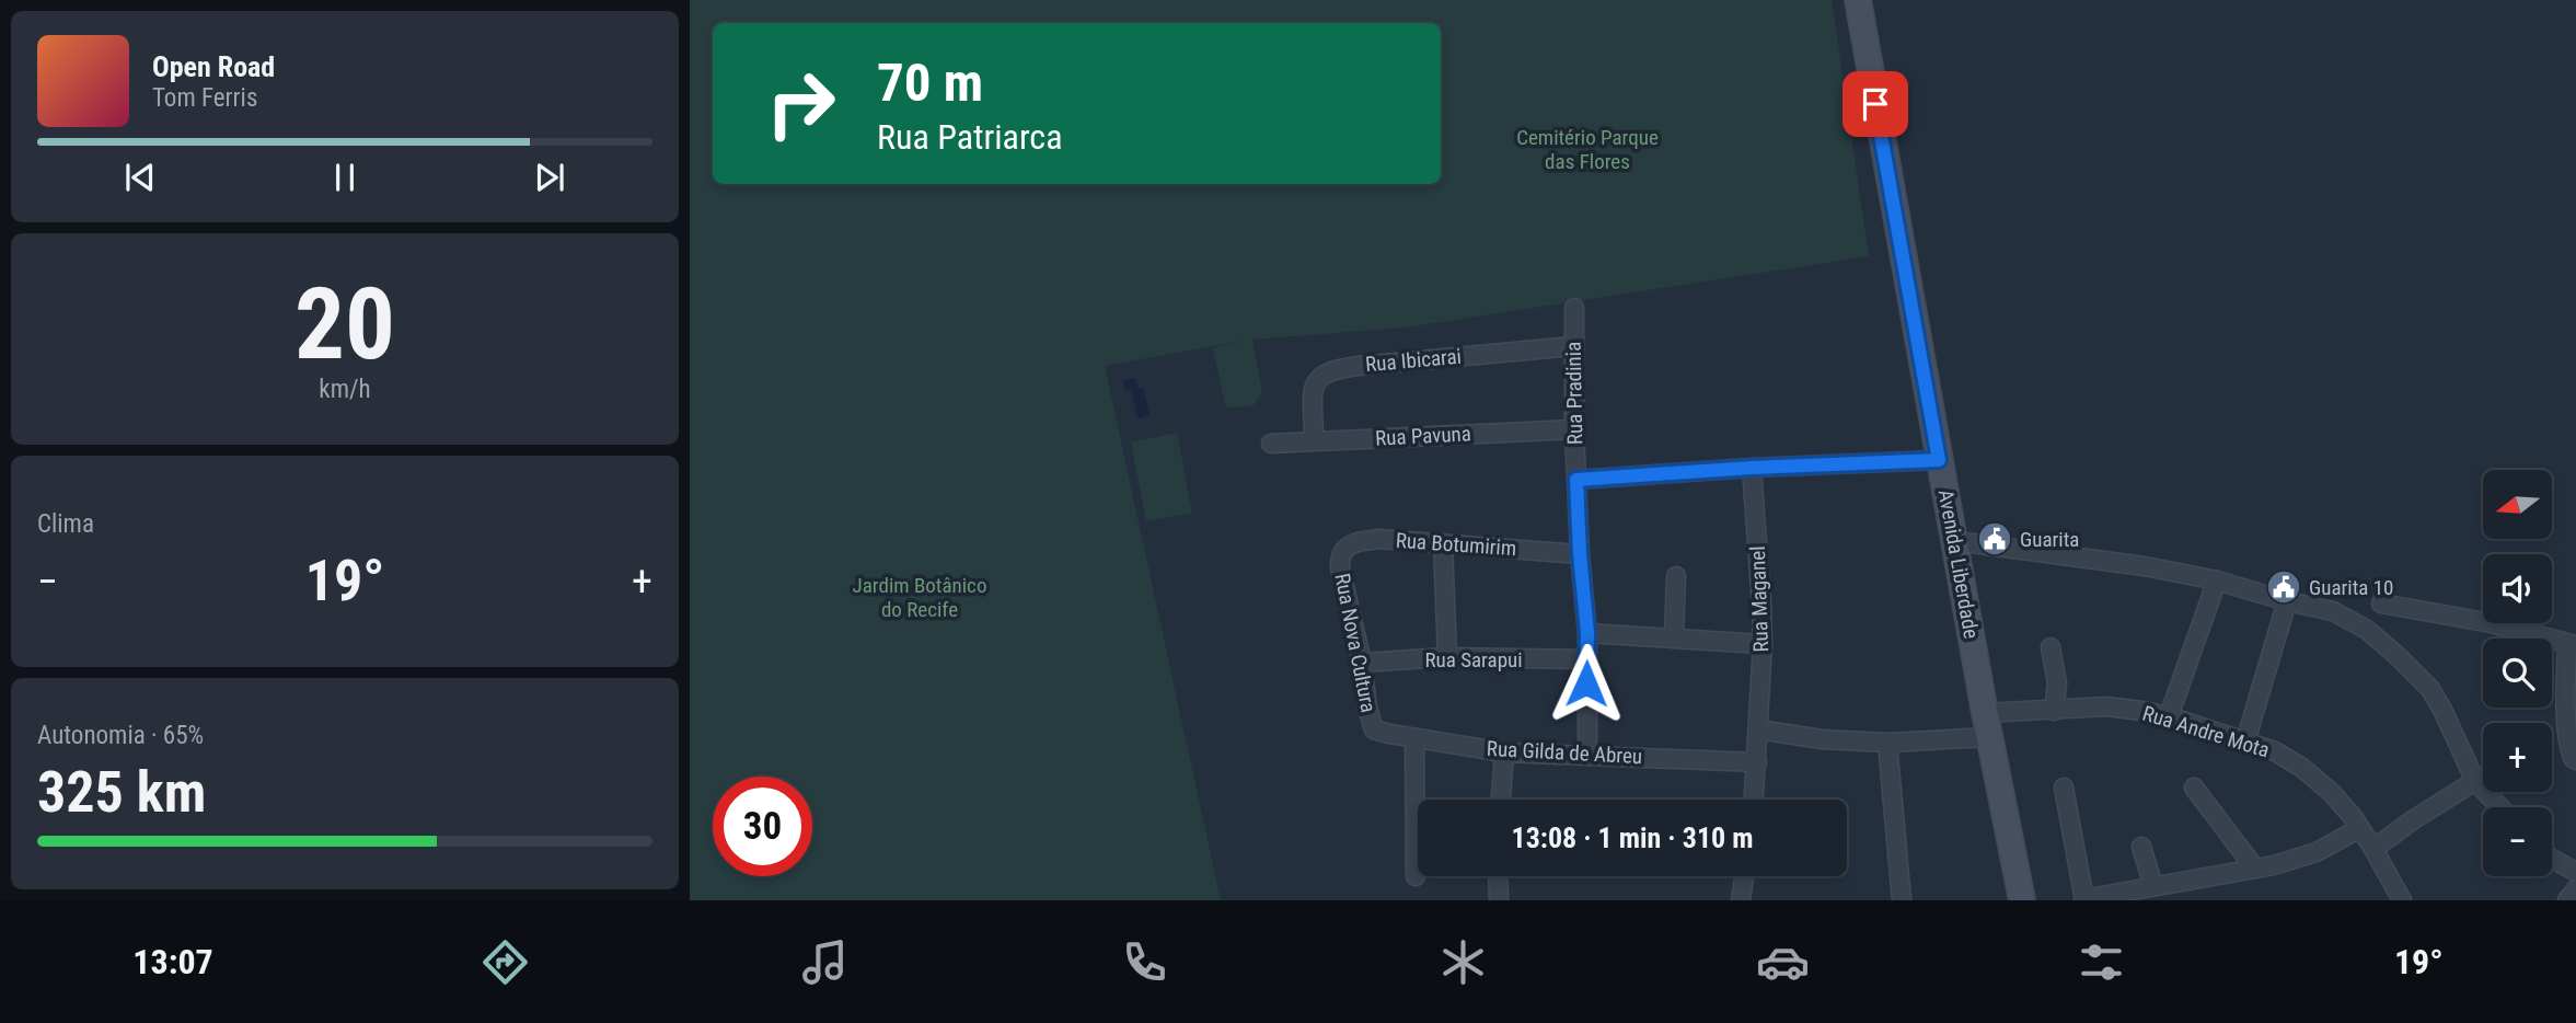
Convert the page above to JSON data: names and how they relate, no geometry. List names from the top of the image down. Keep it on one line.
{"streets":{"main road":["Avenida Liberdade"],"street":["Rua Ibicarai","Rua Pradinia","Rua Pavuna","Rua Botumirim","Rua Maganel","Rua Nova Cultura","Rua Sarapui","Rua Andre Mota","Rua Gilda de Abreu"]},"crossings":[["Rua Ibicarai","Rua Pradinia"],["Rua Ibicarai","Rua Pavuna"],["Rua Pradinia","Rua Pavuna"],["Rua Pradinia","Rua Botumirim"],["Rua Pradinia","Rua Sarapui"],["Rua Pradinia","Rua Gilda de Abreu"],["Rua Botumirim","Rua Nova Cultura"],["Avenida Liberdade","Rua Andre Mota"],["Rua Maganel","Rua Gilda de Abreu"],["Rua Nova Cultura","Rua Sarapui"],["Rua Nova Cultura","Rua Gilda de Abreu"]],"parks":["Cemitério Parque das Flores","Jardim Botânico do Recife"],"places":{"public building":["Guarita","Guarita 10"]},"north":"left","page":{"turn":["70 m","Rua Patriarca"],"song":["Open Road","Tom Ferris"],"tile":[["20","km/h"],"Clima",["Autonomia · 65%","325 km"]],"map_buttons":["+","−"],"heat":["−","19°","+"],"limit":"30","trip":"13:08 · 1 min · 310 m","tabs":["13:07","19°"]}}
